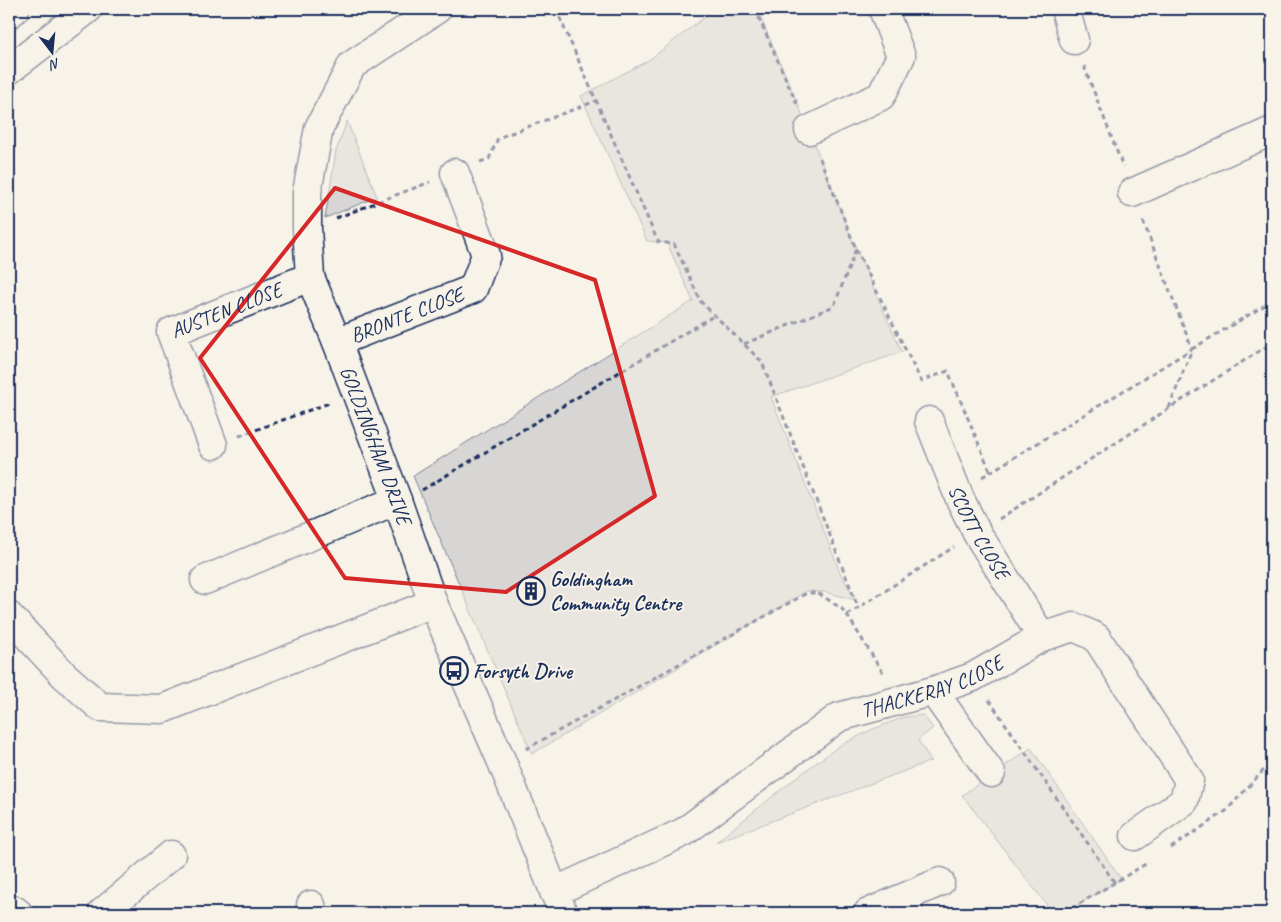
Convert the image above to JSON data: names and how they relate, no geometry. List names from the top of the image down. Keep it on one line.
{"streets":{"main road":["AUSTEN CLOSE","BRONTE CLOSE","GOLDINGHAM DRIVE","SCOTT CLOSE","THACKERAY CLOSE"]},"crossings":[["AUSTEN CLOSE","GOLDINGHAM DRIVE"],["BRONTE CLOSE","GOLDINGHAM DRIVE"],["GOLDINGHAM DRIVE","THACKERAY CLOSE"],["SCOTT CLOSE","THACKERAY CLOSE"]],"places":{"building":["Goldingham Community Centre"],"bus stop":["Forsyth Drive"]},"north":"bottom"}
